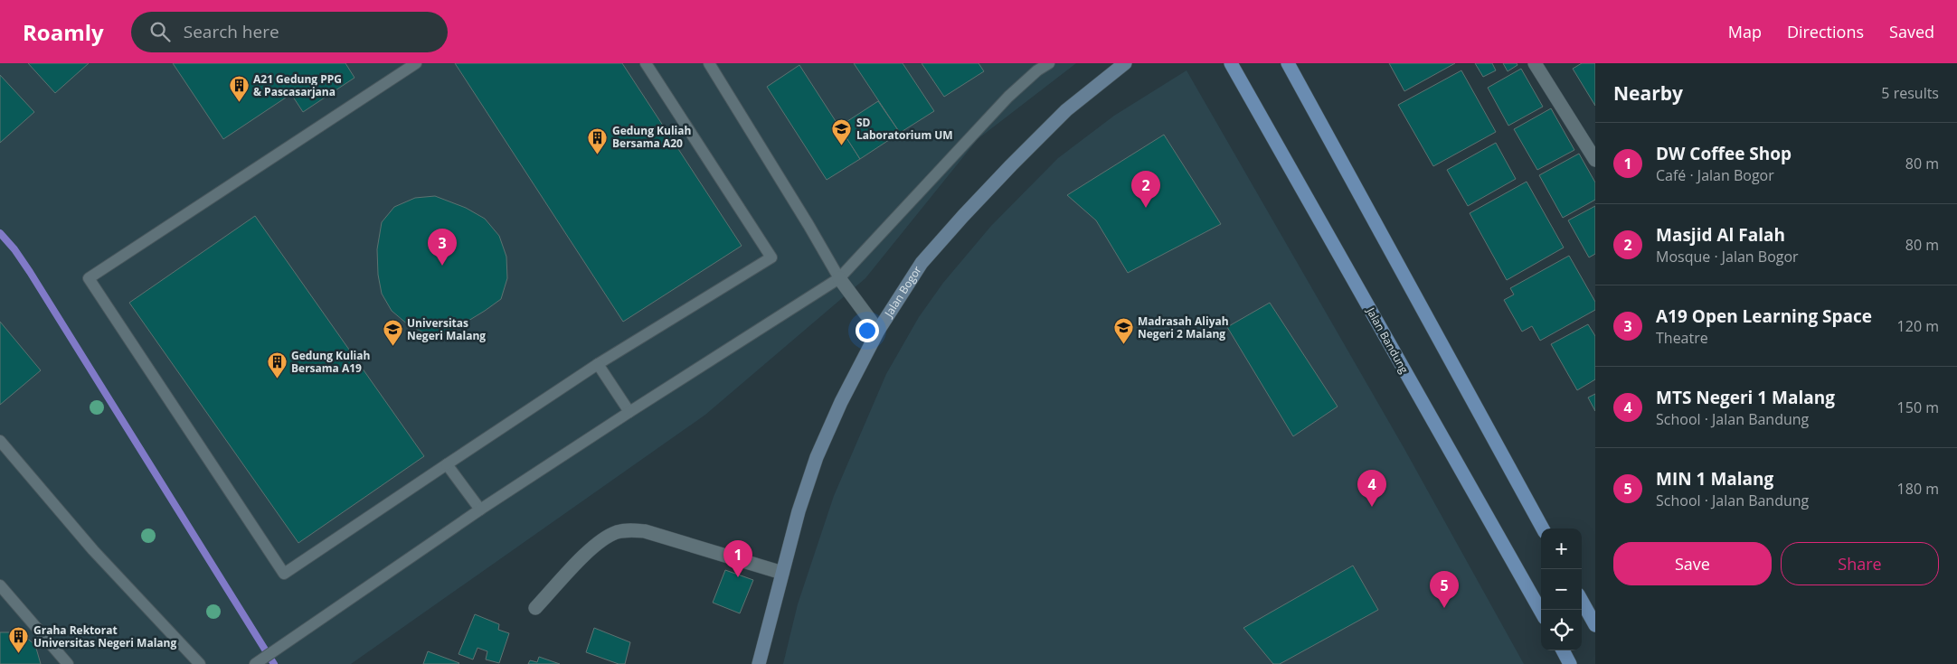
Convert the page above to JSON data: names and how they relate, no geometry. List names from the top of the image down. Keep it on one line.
{"streets":{"main road":["Jalan Bogor","Jalan Bandung"]},"places":{"building":["A21 Gedung PPG & Pascasarjana","Gedung Kuliah Bersama A20","Gedung Kuliah Bersama A19","Graha Rektorat Universitas Negeri Malang"],"school or university":["SD Laboratorium UM","Madrasah Aliyah Negeri 2 Malang","Universitas Negeri Malang"]},"page":{"header":"Roamly","search":"Search here","nav":["Map","Directions","Saved"],"heading":["Nearby","5 results"],"list":[{"mark":"1","name":"DW Coffee Shop","note":"Café · Jalan Bogor","value":"80 m"},{"mark":"2","name":"Masjid Al Falah","note":"Mosque · Jalan Bogor","value":"80 m"},{"mark":"3","name":"A19 Open Learning Space","note":"Theatre","value":"120 m"},{"mark":"4","name":"MTS Negeri 1 Malang","note":"School · Jalan Bandung","value":"150 m"},{"mark":"5","name":"MIN 1 Malang","note":"School · Jalan Bandung","value":"180 m"}],"pins":["2","3","4","1","5"],"map_buttons":["+","−"],"buttons":["Save","Share"]}}
